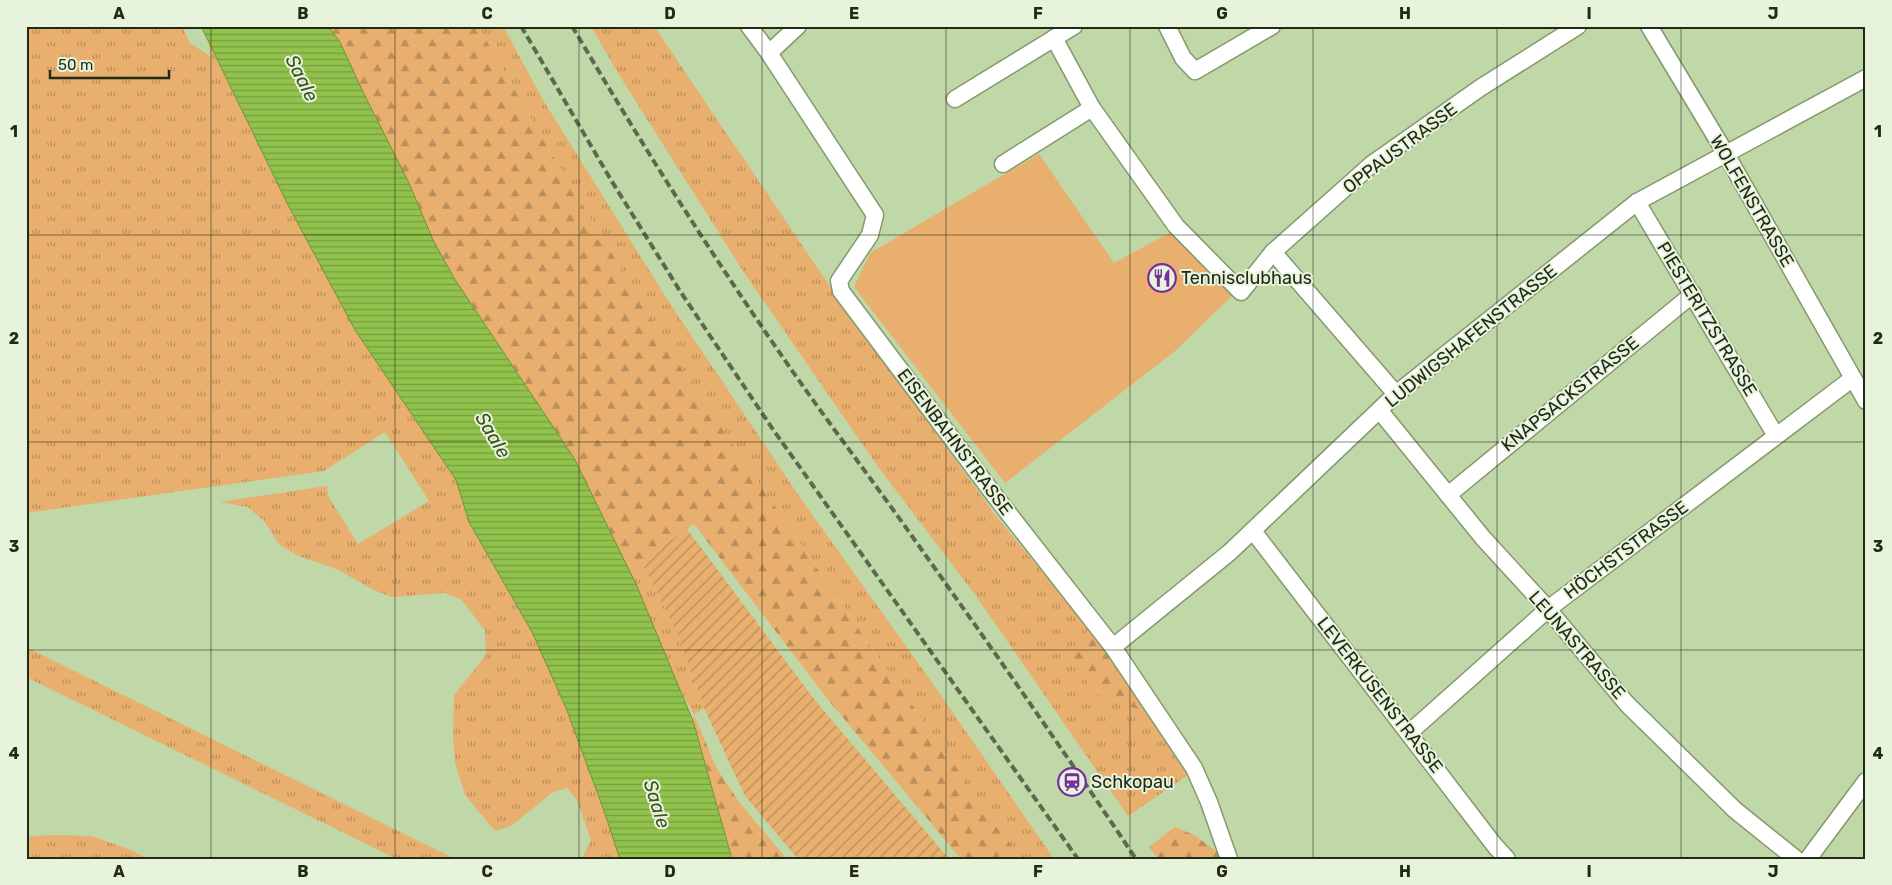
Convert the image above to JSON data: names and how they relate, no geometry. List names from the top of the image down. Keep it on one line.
{"streets":{"street":["OPPAUSTRASSE","WOLFENSTRASSE","PIESTERITZSTRASSE","LUDWIGSHAFENSTRASSE","KNAPSACKSTRASSE","EISENBAHNSTRASSE","HÖCHSTSTRASSE","LEUNASTRASSE","LEVERKUSENSTRASSE"]},"crossings":[["WOLFENSTRASSE","LUDWIGSHAFENSTRASSE"],["WOLFENSTRASSE","HÖCHSTSTRASSE"],["PIESTERITZSTRASSE","LUDWIGSHAFENSTRASSE"],["PIESTERITZSTRASSE","KNAPSACKSTRASSE"],["PIESTERITZSTRASSE","HÖCHSTSTRASSE"],["LUDWIGSHAFENSTRASSE","EISENBAHNSTRASSE"],["LUDWIGSHAFENSTRASSE","LEUNASTRASSE"],["LUDWIGSHAFENSTRASSE","LEVERKUSENSTRASSE"],["KNAPSACKSTRASSE","LEUNASTRASSE"],["HÖCHSTSTRASSE","LEUNASTRASSE"],["HÖCHSTSTRASSE","LEVERKUSENSTRASSE"]],"water":["Saale"],"places":{"restaurant":["Tennisclubhaus"],"station":["Schkopau"]},"scale_bar":"50 m","grid":{"columns":["A","B","C","D","E","F","G","H","I","J"],"rows":["1","2","3","4"]}}
